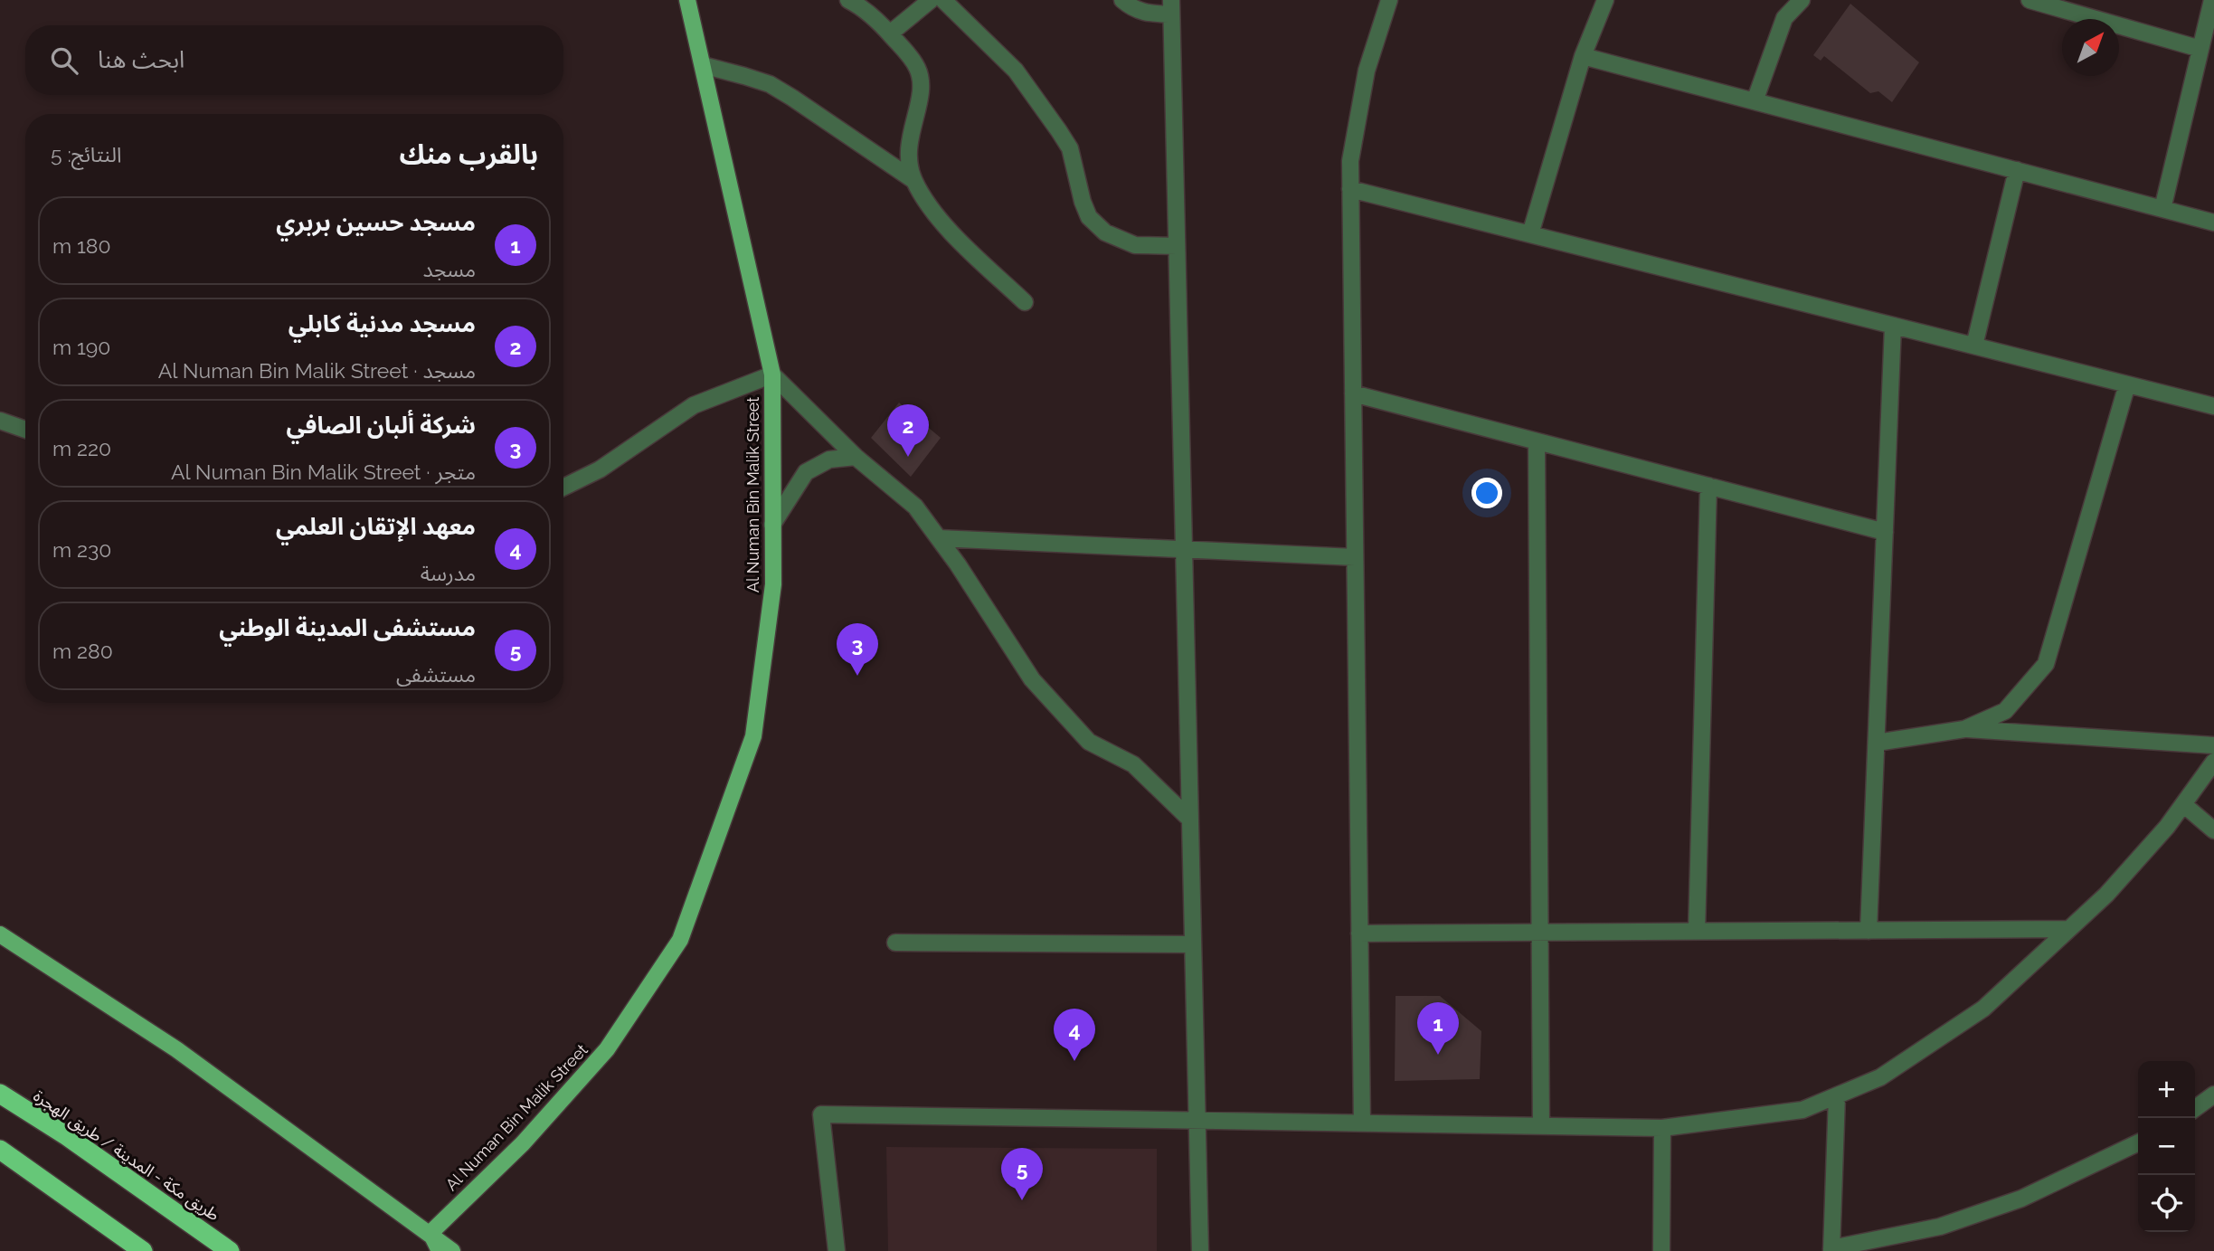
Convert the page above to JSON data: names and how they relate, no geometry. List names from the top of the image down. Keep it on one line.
{"streets":{"highway":["طريق مكة - المدينة / طريق الهجرة"],"main road":["Al Numan Bin Malik Street"]},"north":"top right","page":{"search":"ابحث هنا","heading":["بالقرب منك","النتائج: 5"],"list":[{"mark":"1","name":"مسجد حسين بربري","note":"مسجد","value":"180 m"},{"mark":"2","name":"مسجد مدنية كابلي","note":"مسجد · Al Numan Bin Malik Street","value":"190 m"},{"mark":"3","name":"شركة ألبان الصافي","note":"متجر · Al Numan Bin Malik Street","value":"220 m"},{"mark":"4","name":"معهد الإتقان العلمي","note":"مدرسة","value":"230 m"},{"mark":"5","name":"مستشفى المدينة الوطني","note":"مستشفى","value":"280 m"}],"pins":["2","3","1","4","5"],"map_buttons":["+","−"]}}
